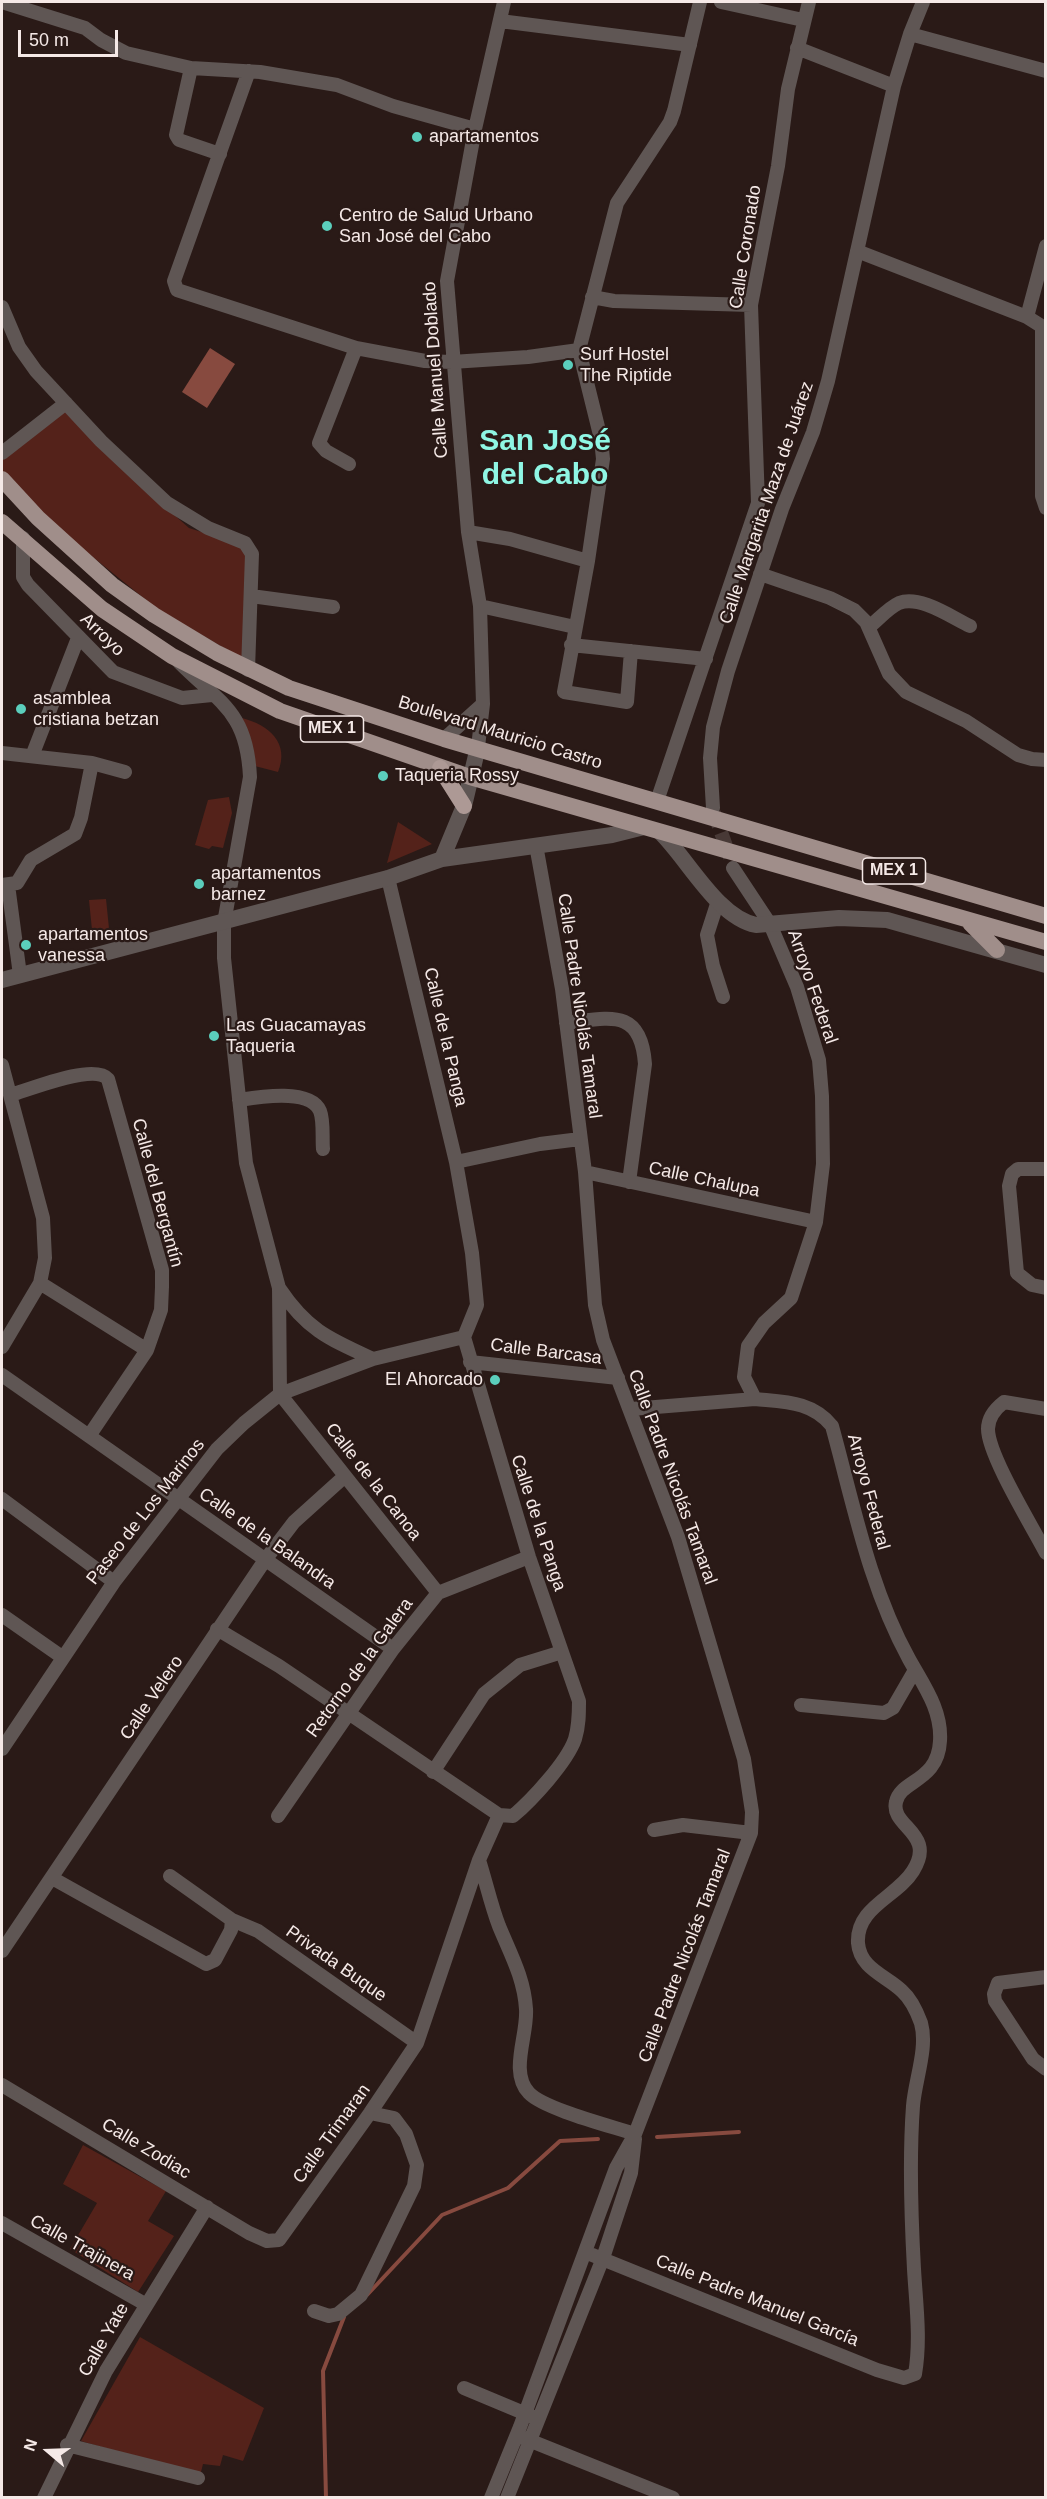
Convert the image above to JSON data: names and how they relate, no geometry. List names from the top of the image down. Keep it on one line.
{"streets":{"main road":["MEX 1","Boulevard Mauricio Castro"],"street":["Calle Coronado","Calle Manuel Doblado","Calle Margarita Maza de Juárez","Arroyo","Arroyo Federal","Calle Padre Nicolás Tamaral","Calle de la Panga","Calle Chalupa","Calle del Bergantín","Calle Barcasa","Calle de la Canoa","Paseo de Los Marinos","Calle de la Balandra","Retorno de la Galera","Calle Velero","Privada Buque","Calle Trimaran","Calle Zodiac","Calle Trajinera","Calle Padre Manuel García","Calle Yate"]},"crossings":[["Calle Coronado","Calle Margarita Maza de Juárez"],["Calle Manuel Doblado","Boulevard Mauricio Castro"],["Calle Margarita Maza de Juárez","Boulevard Mauricio Castro"],["Arroyo","MEX 1"],["Arroyo Federal","Calle Chalupa"],["Arroyo Federal","Calle Padre Manuel García"],["Calle Padre Nicolás Tamaral","Calle Chalupa"],["Calle Padre Nicolás Tamaral","Calle Barcasa"],["Calle Padre Nicolás Tamaral","Calle Padre Manuel García"],["Calle de la Panga","Calle Barcasa"],["Calle de la Panga","Paseo de Los Marinos"],["Calle de la Panga","Retorno de la Galera"],["Calle de la Panga","Calle Trimaran"],["Calle del Bergantín","Calle de la Balandra"],["Calle de la Canoa","Paseo de Los Marinos"],["Calle de la Canoa","Retorno de la Galera"],["Calle de la Canoa","Calle Velero"],["Paseo de Los Marinos","Calle de la Balandra"],["Calle de la Balandra","Retorno de la Galera"],["Calle de la Balandra","Calle Velero"],["Privada Buque","Calle Trimaran"],["Calle Trimaran","Calle Zodiac"],["Calle Zodiac","Calle Yate"],["Calle Trajinera","Calle Yate"]],"districts":["San José del Cabo"],"places":["apartamentos","Centro de Salud Urbano San José del Cabo","Surf Hostel The Riptide","asamblea cristiana betzan","Taqueria Rossy","apartamentos barnez","apartamentos vanessa","Las Guacamayas Taqueria","El Ahorcado"],"scale_bar":"50 m","north":"left"}
